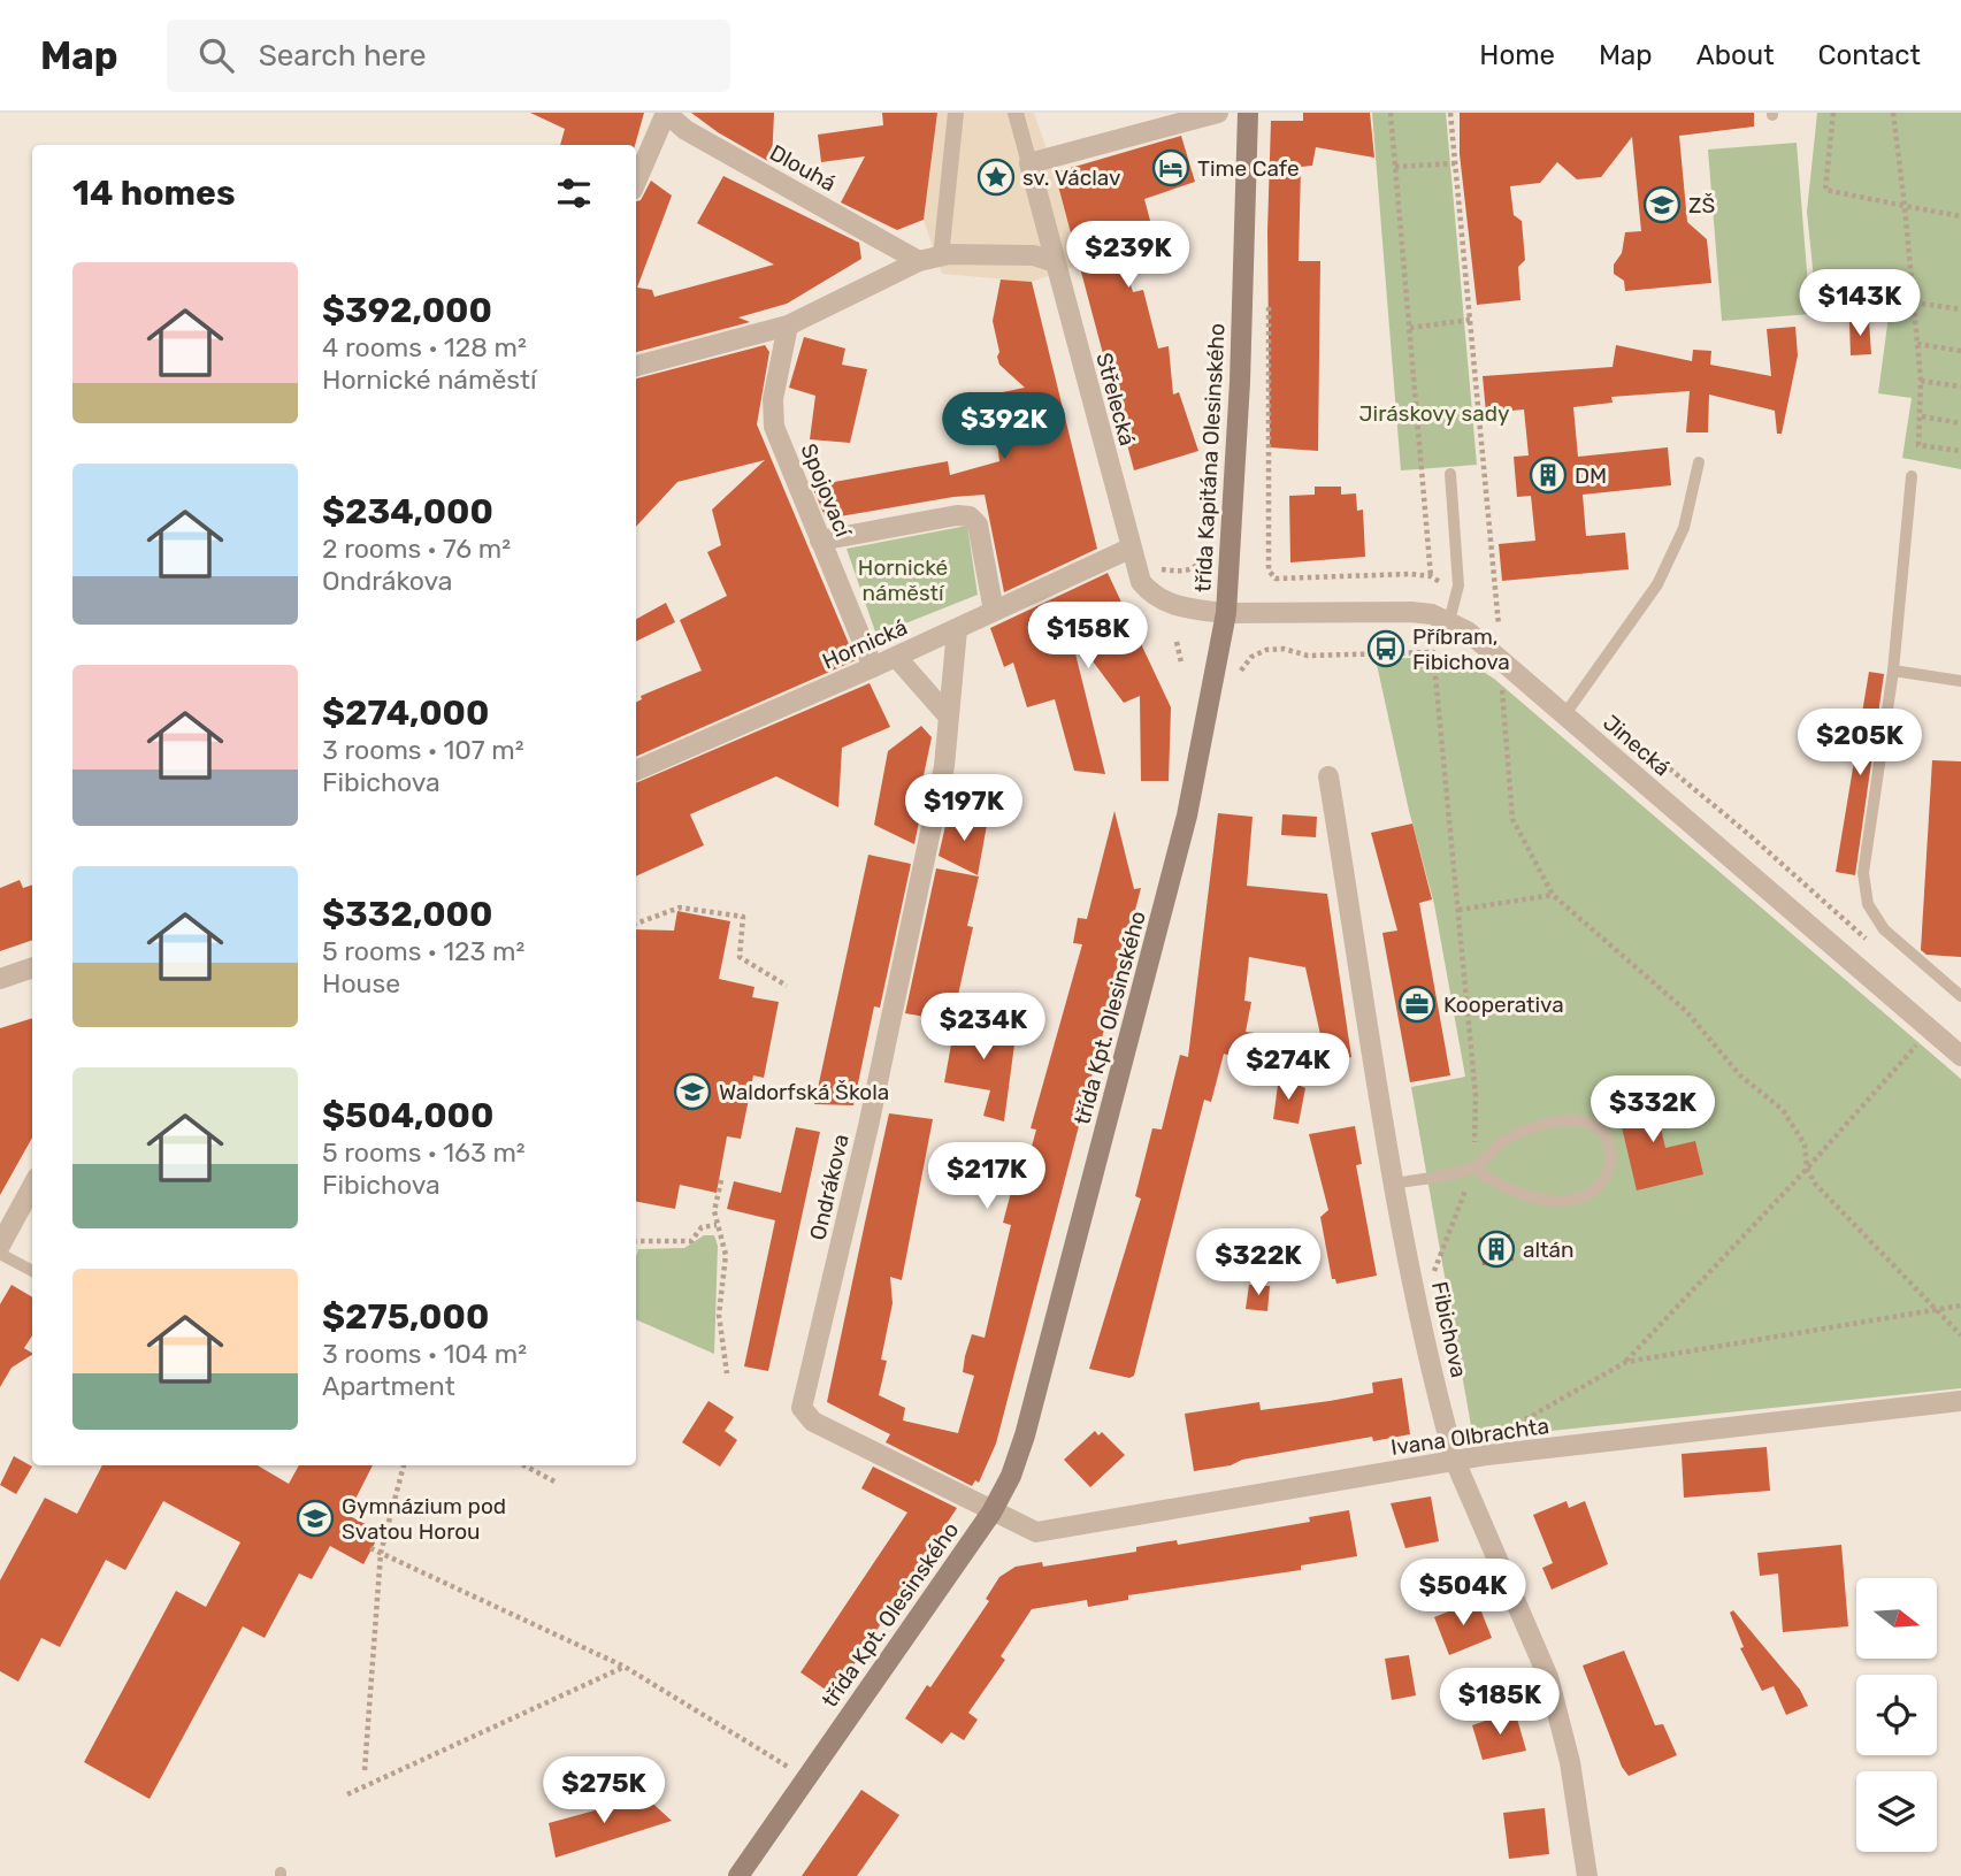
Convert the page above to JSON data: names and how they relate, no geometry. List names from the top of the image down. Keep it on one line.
{"streets":{"main road":["třída Kapitána Olesinského","třída Kpt. Olesinského"],"street":["Dlouhá","Střelecká","Spojovací","Hornická","Jinecká","Ondrákova","Fibichova","Ivana Olbrachta"]},"crossings":[["Střelecká","Hornická"],["třída Kapitána Olesinského","Jinecká"],["třída Kapitána Olesinského","třída Kpt. Olesinského"],["Spojovací","Hornická"],["Hornická","Ondrákova"],["Jinecká","třída Kpt. Olesinského"],["třída Kpt. Olesinského","Ondrákova"],["třída Kpt. Olesinského","Ivana Olbrachta"],["Ondrákova","Ivana Olbrachta"],["Fibichova","Ivana Olbrachta"]],"parks":["Jiráskovy sady","Hornické náměstí"],"places":{"hotel":["Time Cafe"],"place":["sv. Václav"],"school or university":["ZŠ","Waldorfská Škola","Gymnázium pod Svatou Horou"],"building":["DM","altán"],"bus stop":["Příbram, Fibichova"],"office":["Kooperativa"]},"north":"right","page":{"header":"Map","search":"Search here","nav":["Home","Map","About","Contact"],"heading":"14 homes","price":["$239K","$143K","$392K","$158K","$205K","$197K","$234K","$274K","$332K","$217K","$322K","$504K","$185K","$275K"],"list":[{"name":"$392,000","note":"4 rooms · 128 m² · Hornické náměstí"},{"name":"$234,000","note":"2 rooms · 76 m² · Ondrákova"},{"name":"$274,000","note":"3 rooms · 107 m² · Fibichova"},{"name":"$332,000","note":"5 rooms · 123 m² · House"},{"name":"$504,000","note":"5 rooms · 163 m² · Fibichova"},{"name":"$275,000","note":"3 rooms · 104 m² · Apartment"}]}}
